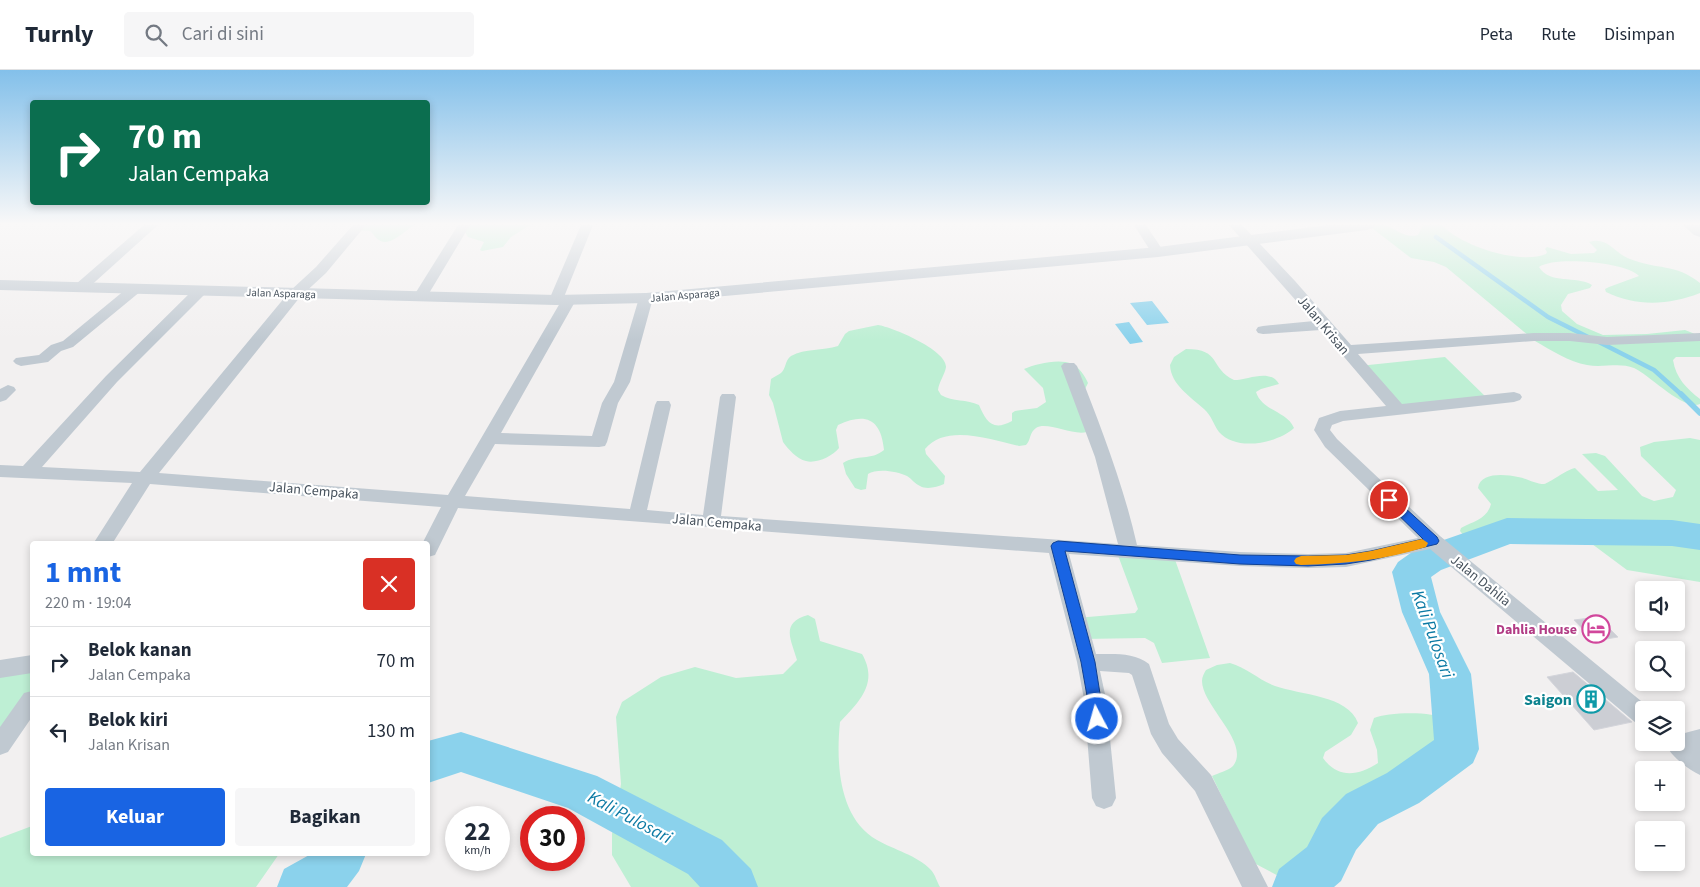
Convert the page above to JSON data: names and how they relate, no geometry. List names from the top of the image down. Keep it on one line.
{"streets":{"street":["Jalan Asparaga","Jalan Krisan","Jalan Cempaka","Jalan Dahlia"]},"crossings":[["Jalan Cempaka","Jalan Dahlia"]],"water":["Kali Pulosari"],"places":{"hotel":["Dahlia House"],"building":["Saigon"]},"page":{"header":"Turnly","search":"Cari di sini","nav":["Peta","Rute","Disimpan"],"turn":["70 m","Jalan Cempaka"],"heading":["1 mnt","220 m · 19:04"],"map_buttons":["+","−"],"list":[{"name":"Belok kanan","note":"Jalan Cempaka","value":"70 m"},{"name":"Belok kiri","note":"Jalan Krisan","value":"130 m"}],"buttons":["Keluar","Bagikan"],"speed":"22 km/h","limit":"30"}}
